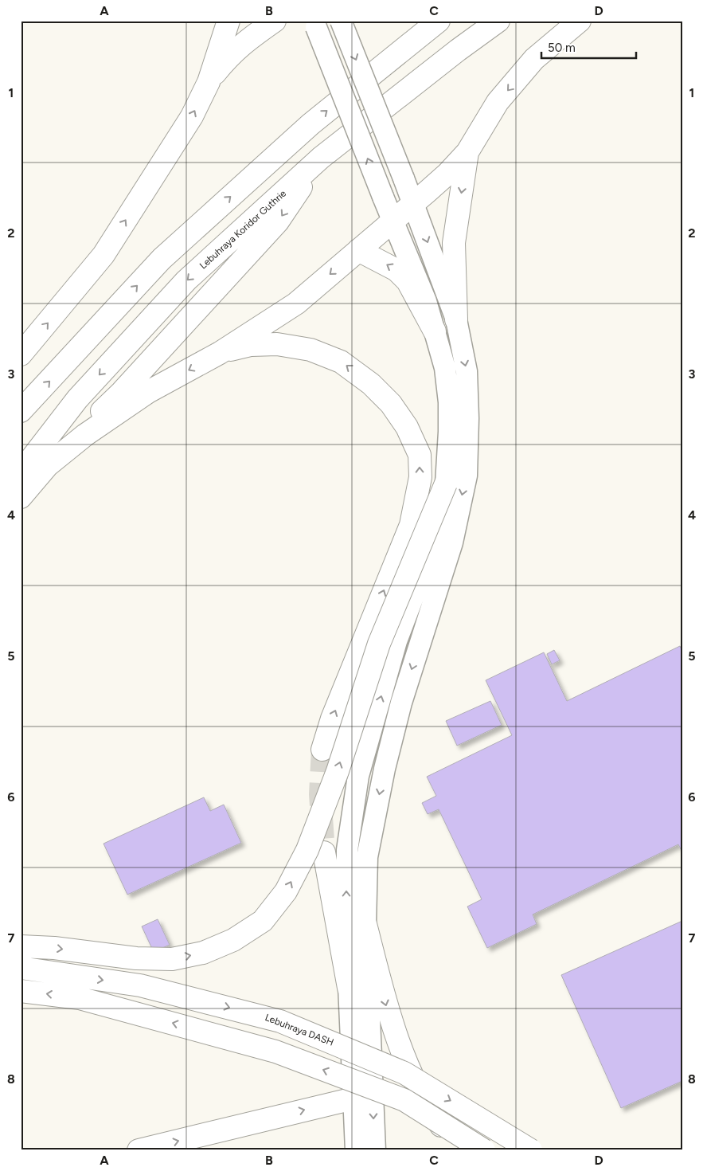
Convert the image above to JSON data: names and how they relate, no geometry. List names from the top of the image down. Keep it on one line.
{"streets":{"highway":["Lebuhraya Koridor Guthrie","Lebuhraya DASH"]},"scale_bar":"50 m","grid":{"columns":["A","B","C","D"],"rows":["1","2","3","4","5","6","7","8"]}}
